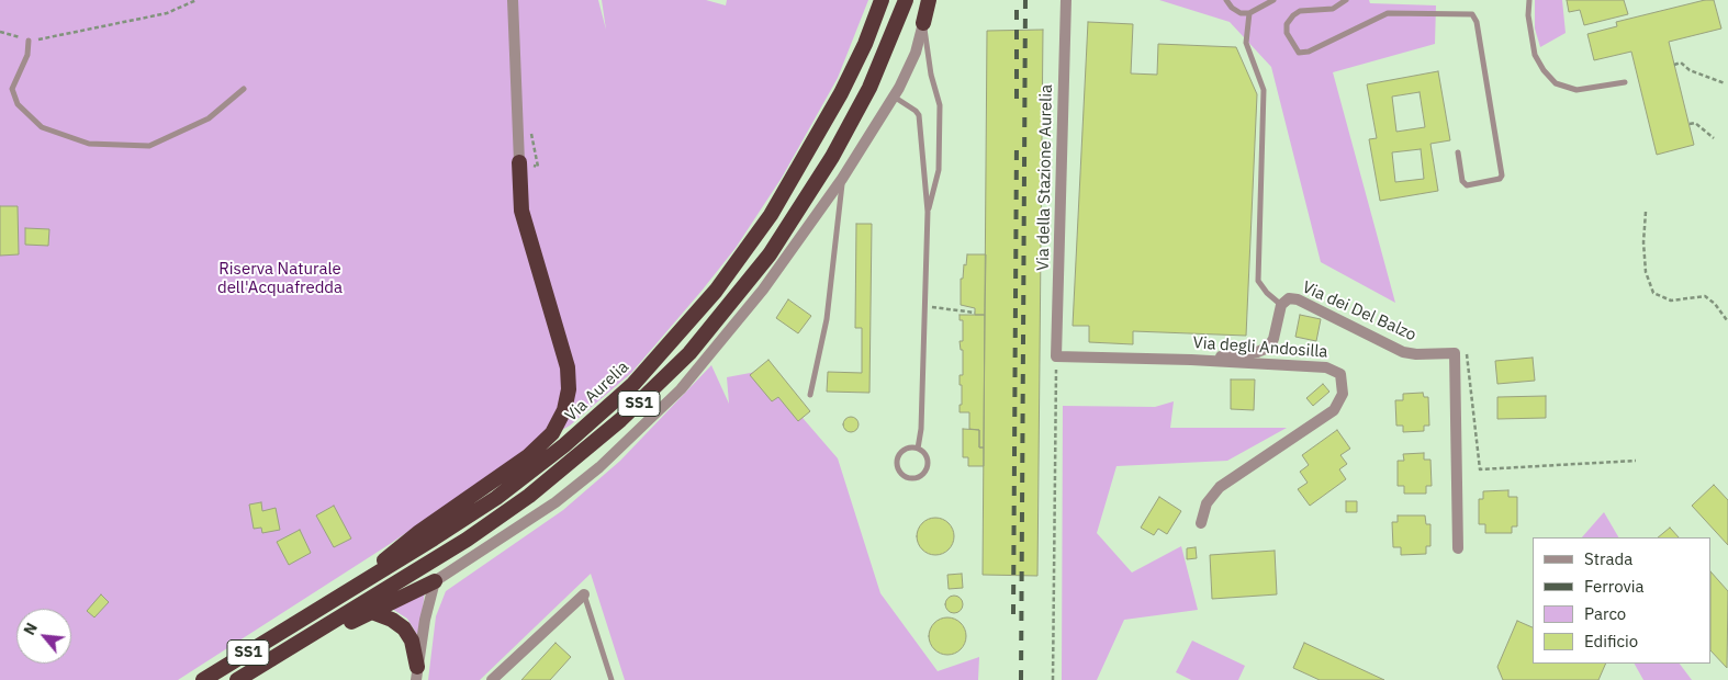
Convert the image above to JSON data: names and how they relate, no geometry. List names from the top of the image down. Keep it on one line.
{"streets":{"highway":["Via Aurelia","SS1"],"street":["Via della Stazione Aurelia","Via dei Del Balzo","Via degli Andosilla"]},"crossings":[["Via della Stazione Aurelia","Via degli Andosilla"],["Via dei Del Balzo","Via degli Andosilla"]],"parks":["Riserva Naturale dell'Acquafredda"],"legend":["Strada","Ferrovia","Parco","Edificio"],"north":"top left"}
